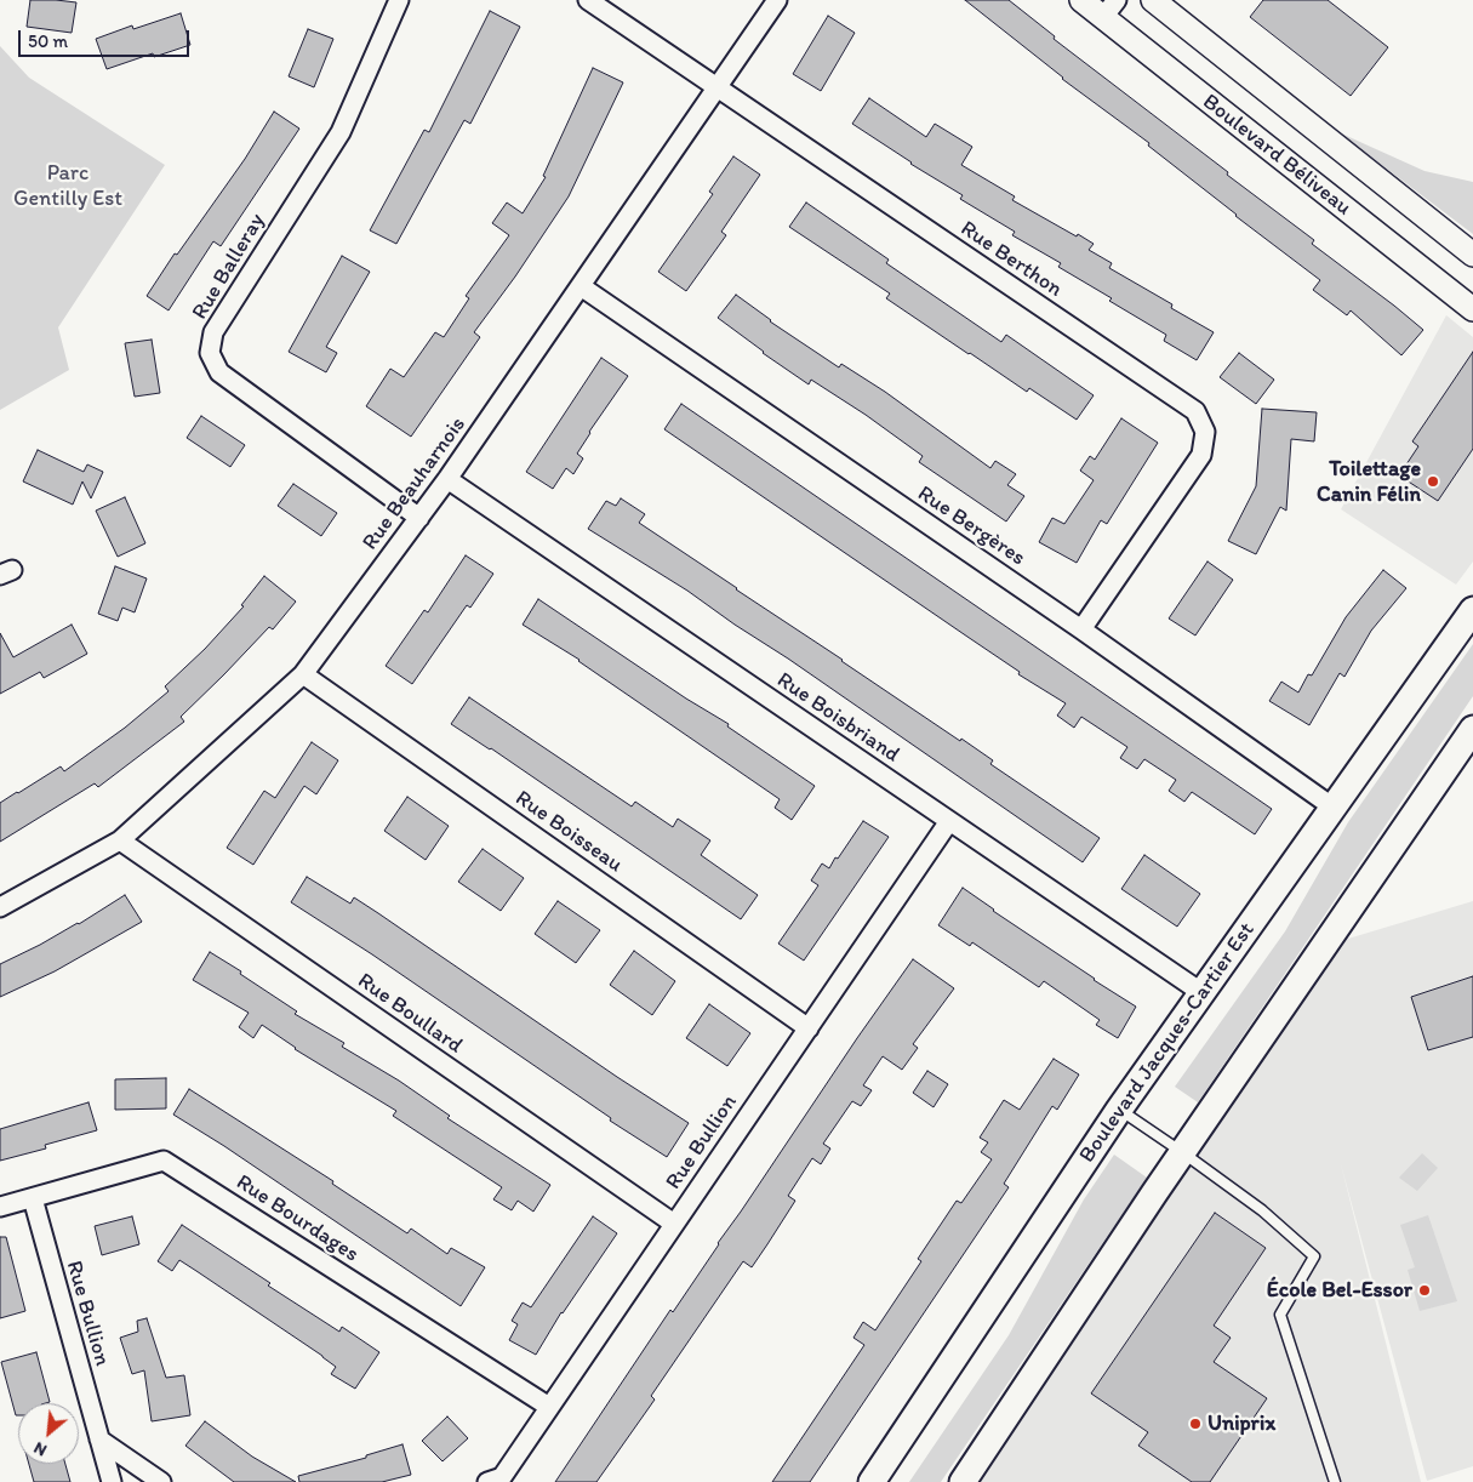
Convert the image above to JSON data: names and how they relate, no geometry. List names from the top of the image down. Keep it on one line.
{"streets":{"main road":["Boulevard Jacques-Cartier Est"],"street":["Boulevard Béliveau","Rue Berthon","Rue Balleray","Rue Beauharnois","Rue Bergères","Rue Boisbriand","Rue Boisseau","Rue Boullard","Rue Bullion","Rue Bourdages"]},"crossings":[["Rue Berthon","Rue Beauharnois"],["Rue Berthon","Rue Bergères"],["Rue Balleray","Rue Beauharnois"],["Rue Beauharnois","Rue Bergères"],["Rue Beauharnois","Rue Boisbriand"],["Rue Beauharnois","Rue Boisseau"],["Rue Beauharnois","Rue Boullard"],["Rue Bergères","Boulevard Jacques-Cartier Est"],["Rue Boisbriand","Boulevard Jacques-Cartier Est"],["Rue Boisbriand","Rue Bullion"],["Rue Boisseau","Rue Bullion"],["Rue Boullard","Rue Bullion"],["Rue Bullion","Rue Bourdages"]],"parks":["Parc Gentilly Est"],"places":["Toilettage Canin Félin","École Bel-Essor","Uniprix"],"scale_bar":"50 m","north":"bottom left"}
